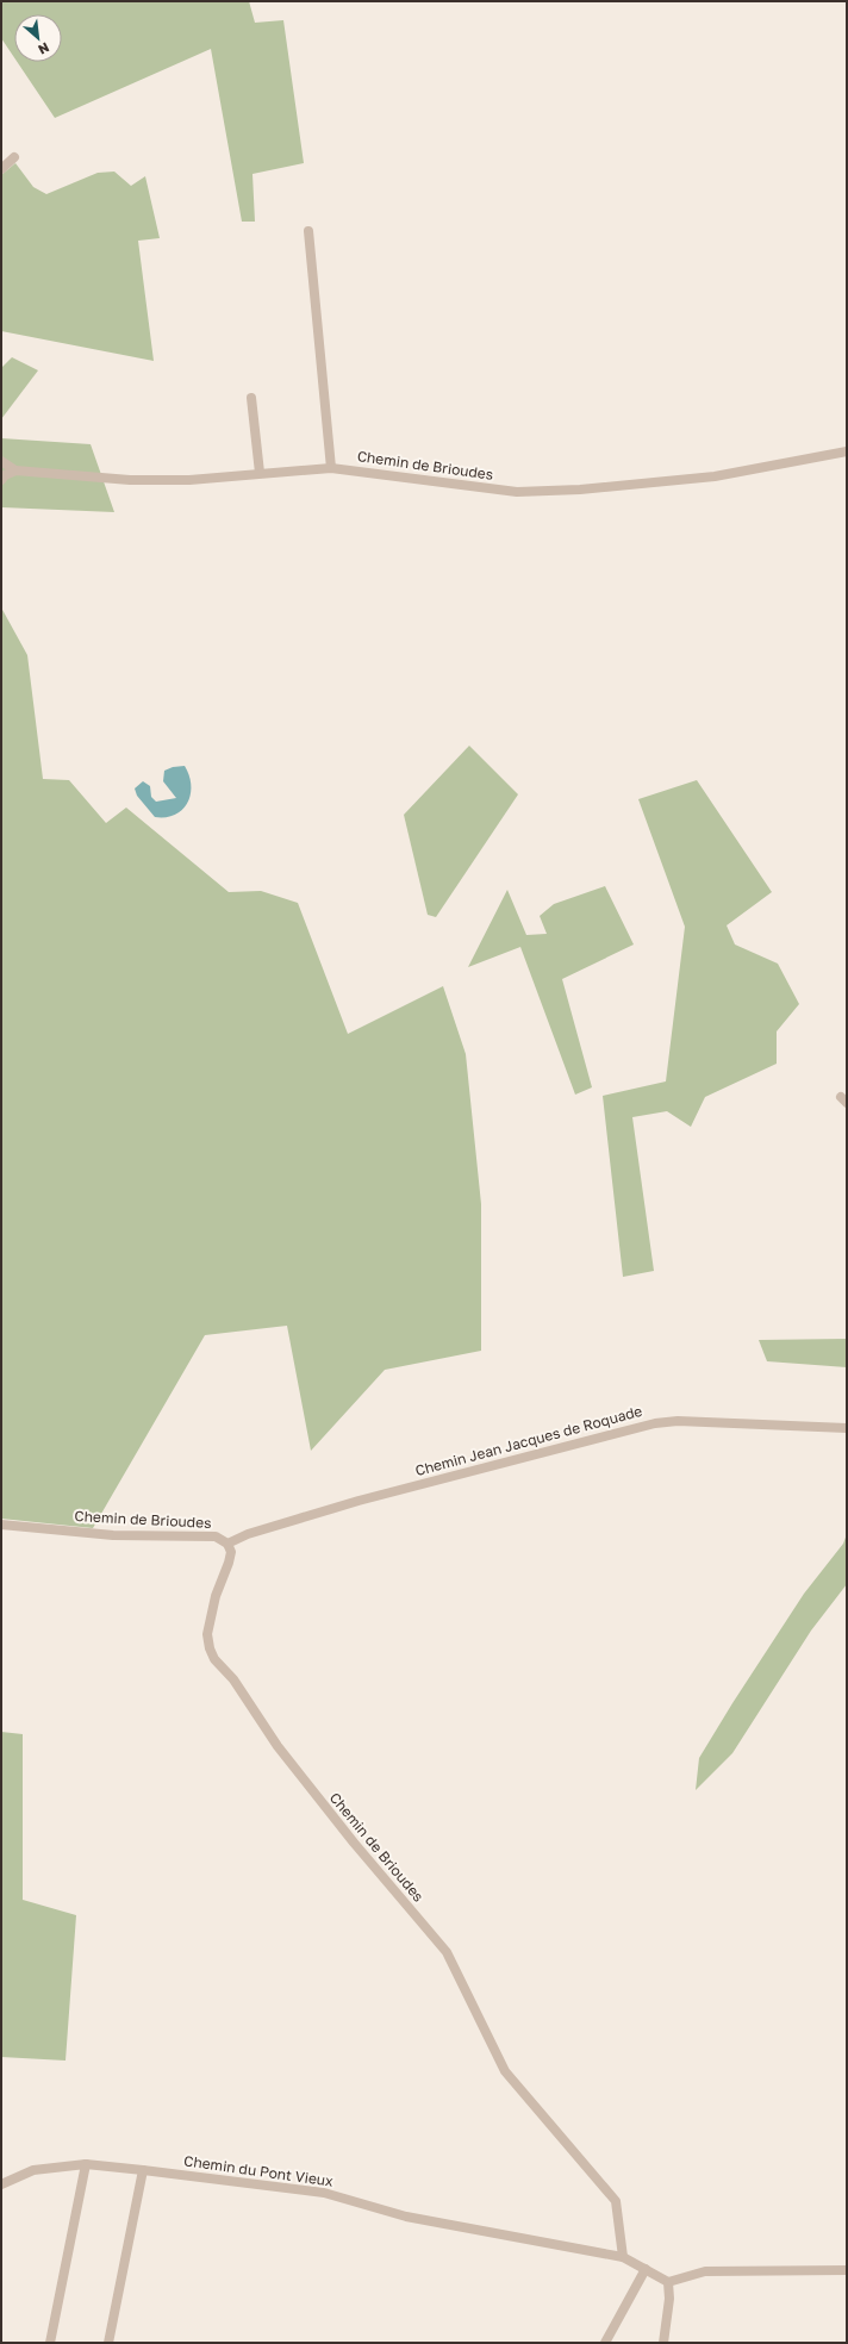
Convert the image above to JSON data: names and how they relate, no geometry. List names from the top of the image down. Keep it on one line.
{"streets":{"street":["Chemin de Brioudes","Chemin Jean Jacques de Roquade","Chemin du Pont Vieux"]},"crossings":[["Chemin de Brioudes","Chemin Jean Jacques de Roquade"],["Chemin de Brioudes","Chemin du Pont Vieux"]],"north":"bottom right"}
